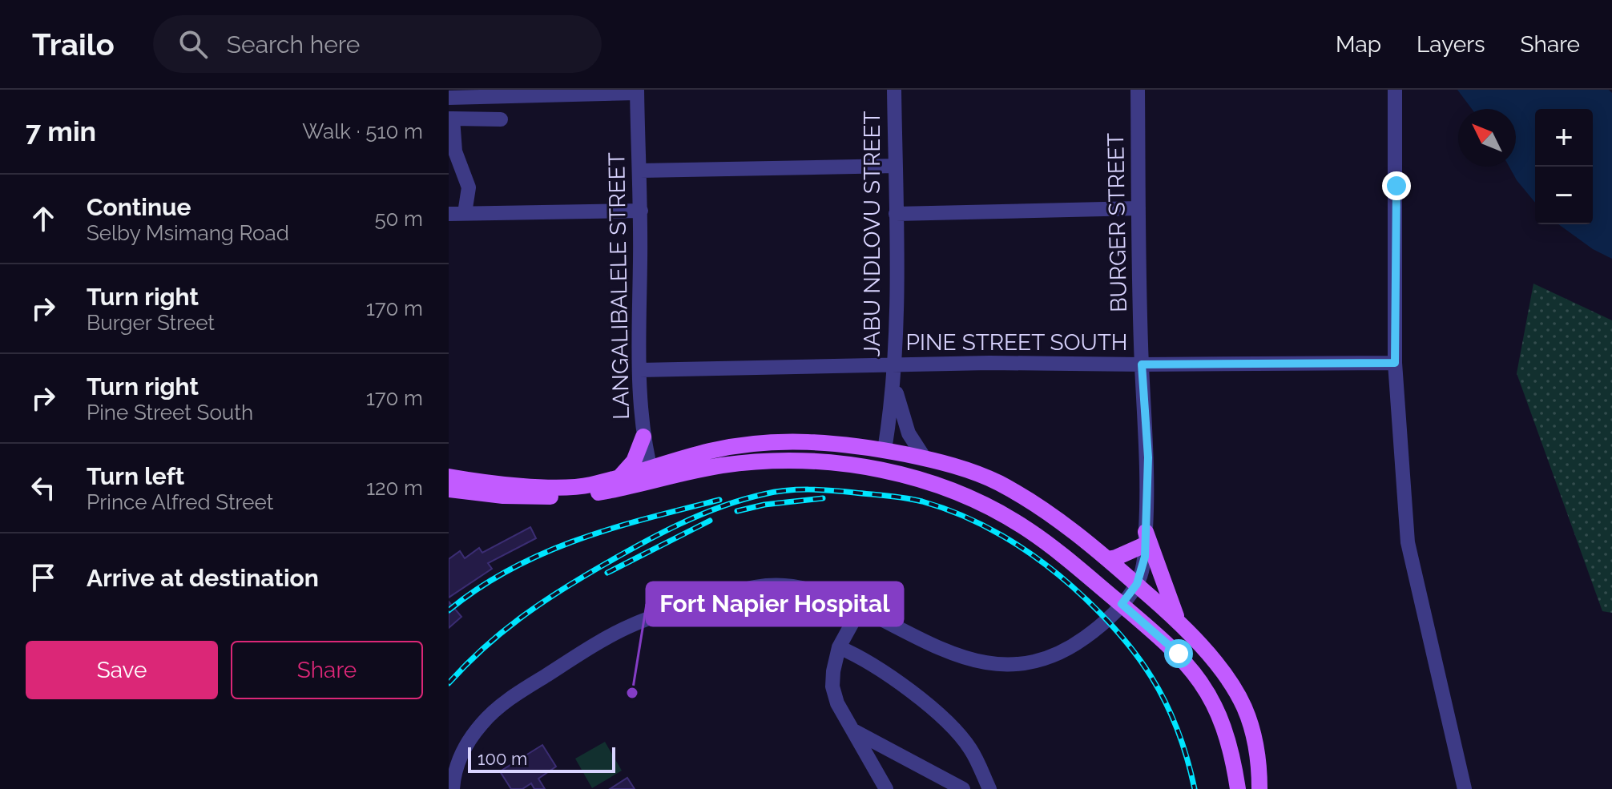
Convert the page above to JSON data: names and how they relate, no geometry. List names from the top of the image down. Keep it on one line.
{"streets":{"street":["BURGER STREET","JABU NDLOVU STREET","LANGALIBALELE STREET","PINE STREET SOUTH"]},"crossings":[["BURGER STREET","PINE STREET SOUTH"],["JABU NDLOVU STREET","PINE STREET SOUTH"],["LANGALIBALELE STREET","PINE STREET SOUTH"]],"places":["Fort Napier Hospital"],"scale_bar":"100 m","north":"top left","page":{"header":"Trailo","search":"Search here","nav":["Map","Layers","Share"],"heading":["7 min","Walk · 510 m"],"map_buttons":["+","−"],"list":[["Continue","Selby Msimang Road","50 m"],["Turn right","Burger Street","170 m"],["Turn right","Pine Street South","170 m"],["Turn left","Prince Alfred Street","120 m"],"Arrive at destination"],"buttons":["Save","Share"],"scale":"100 m"}}
